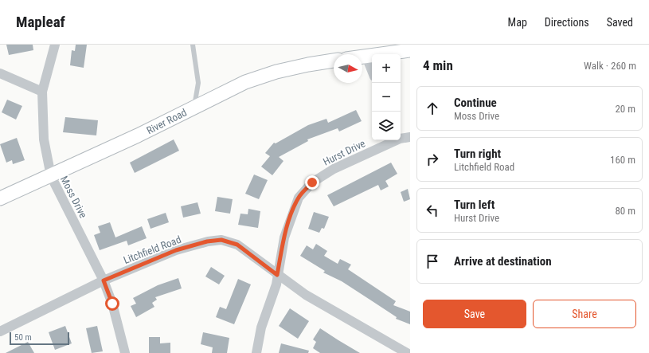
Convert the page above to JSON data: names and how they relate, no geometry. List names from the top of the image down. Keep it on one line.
{"streets":{"main road":["River Road"],"street":["Hurst Drive","Moss Drive","Litchfield Road"]},"crossings":[["River Road","Moss Drive"],["Hurst Drive","Litchfield Road"],["Moss Drive","Litchfield Road"]],"scale_bar":"50 m","north":"right","page":{"header":"Mapleaf","nav":["Map","Directions","Saved"],"heading":["4 min","Walk · 260 m"],"map_buttons":["+","−"],"list":[["Continue","Moss Drive","20 m"],["Turn right","Litchfield Road","160 m"],["Turn left","Hurst Drive","80 m"],"Arrive at destination"],"buttons":["Save","Share"],"scale":"50 m"}}
